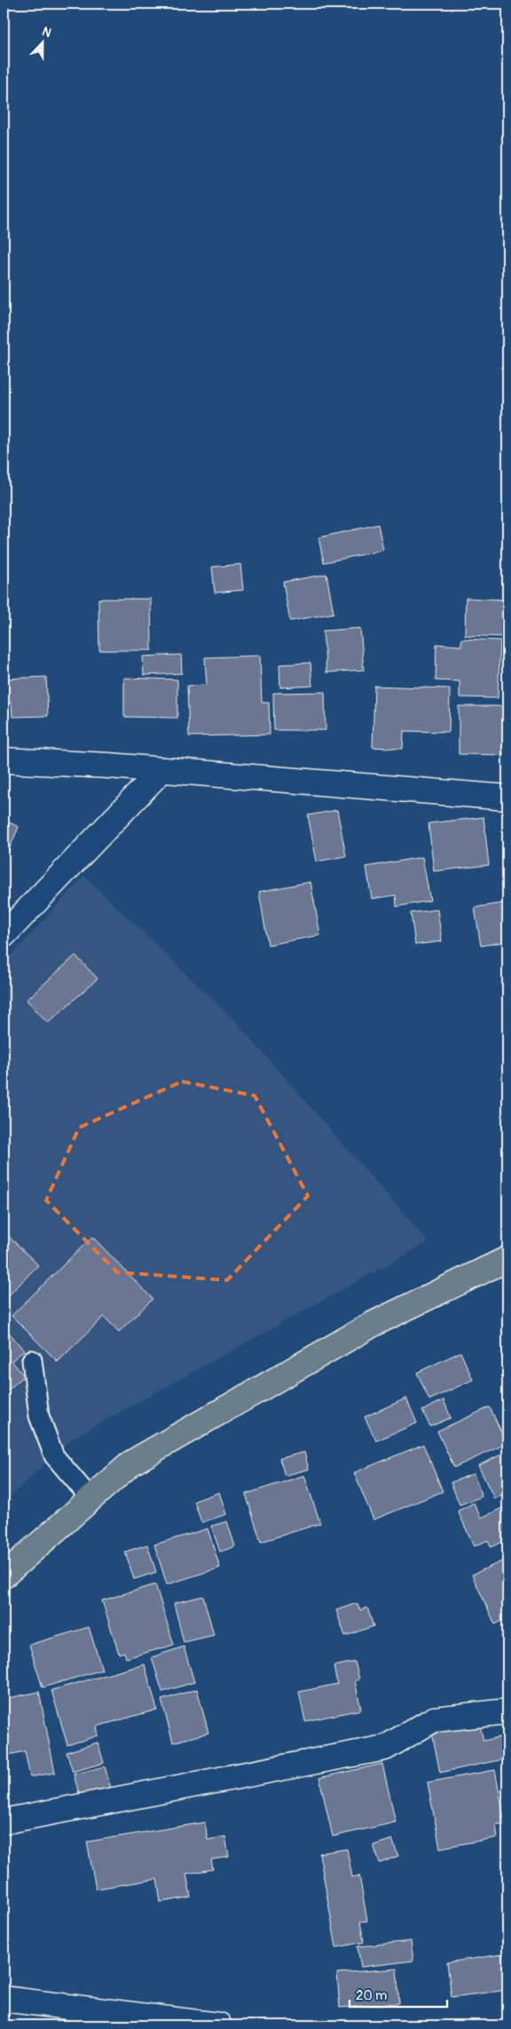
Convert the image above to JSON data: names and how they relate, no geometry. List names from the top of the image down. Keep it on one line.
{"scale_bar":"20 m","north":"top"}
